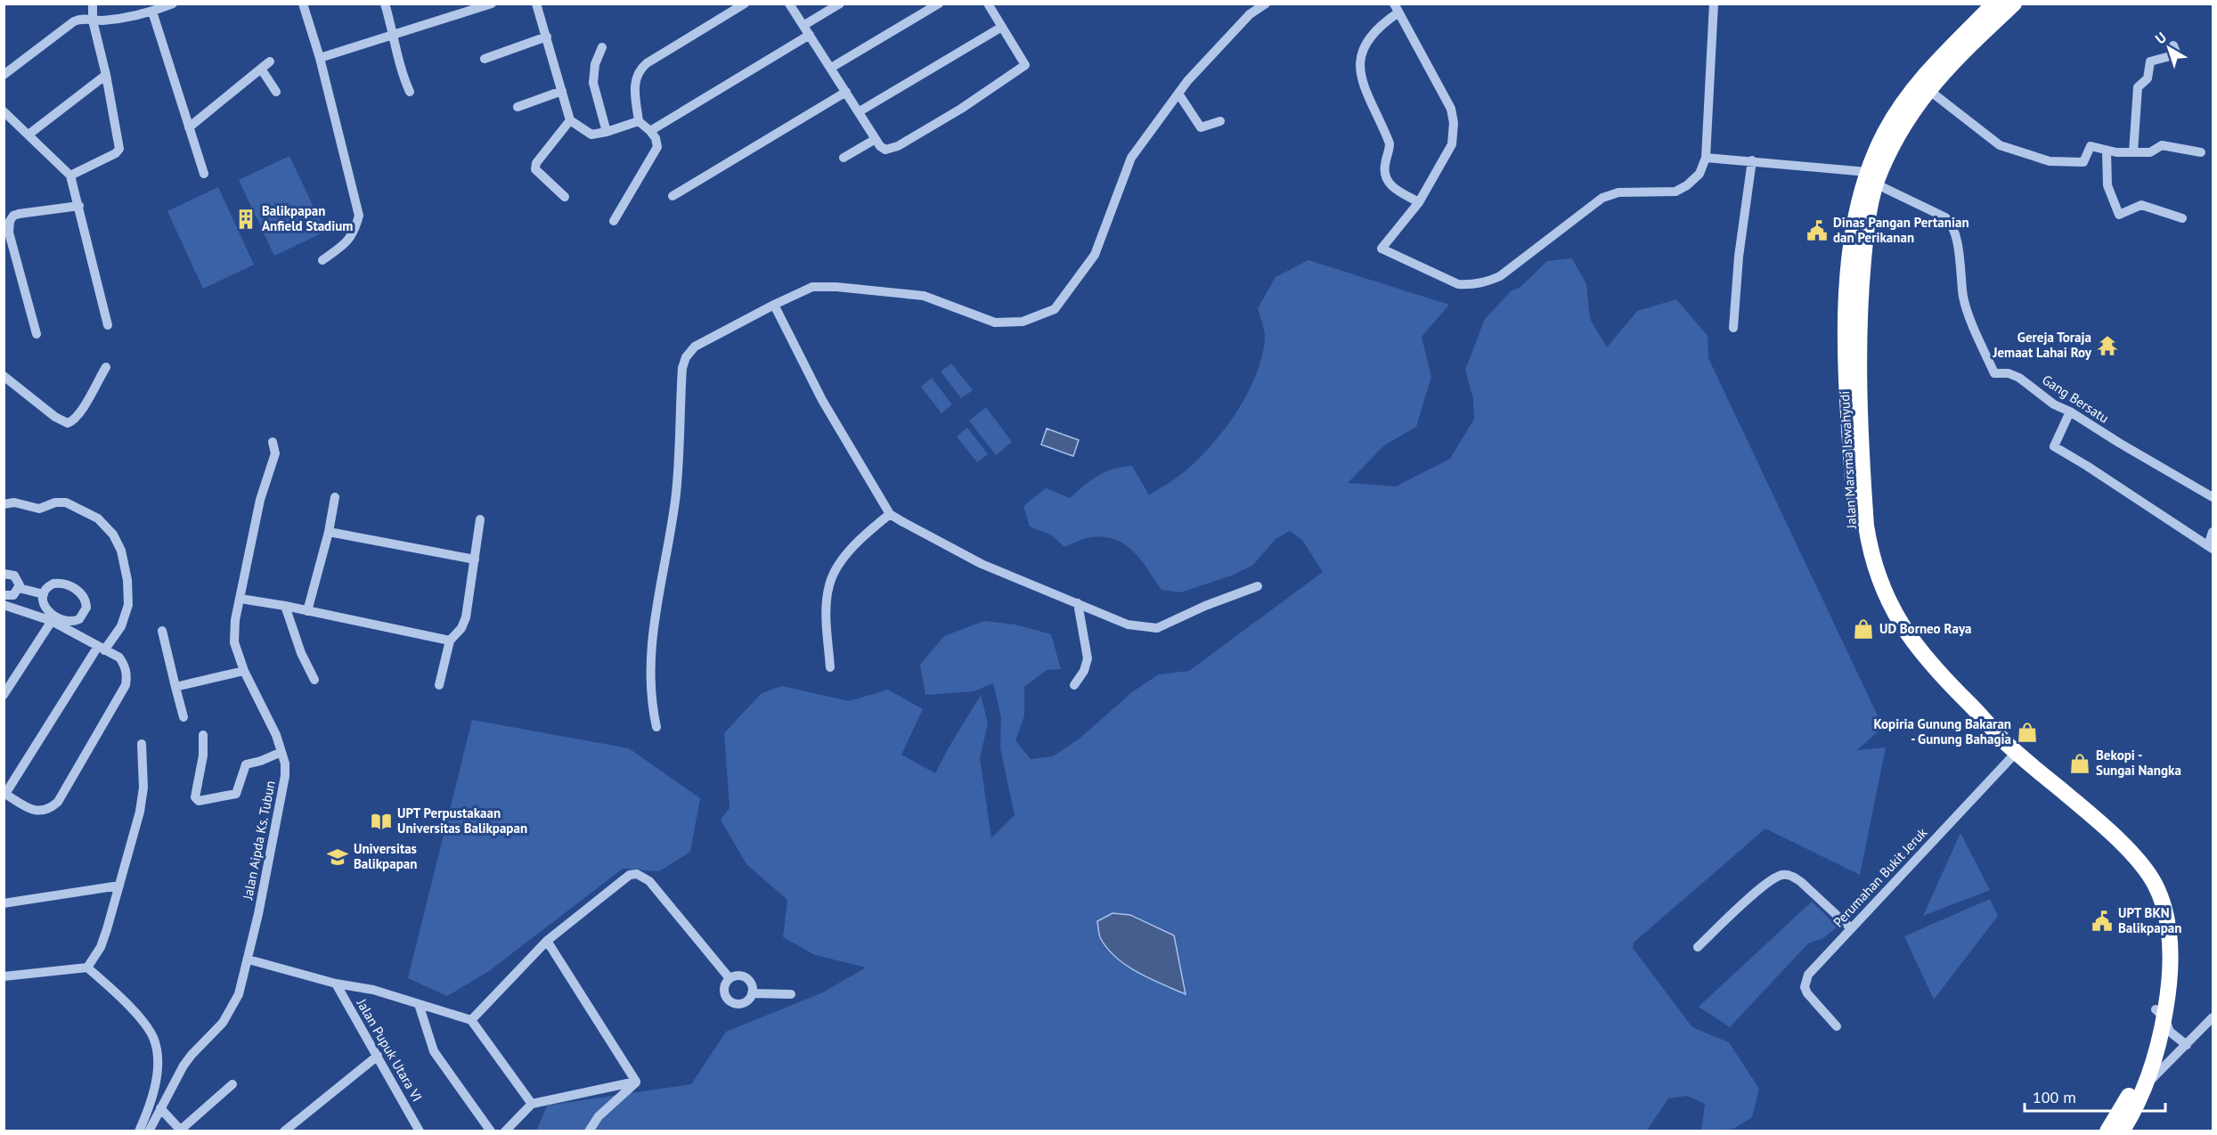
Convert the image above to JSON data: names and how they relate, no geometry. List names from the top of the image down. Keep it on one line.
{"streets":{"highway":["Jalan Marsma Iswahyudi"],"street":["Gang Bersatu","Jalan Aipda Ks. Tubun","Perumahan Bukit Jeruk","Jalan Pupuk Utara VI"]},"crossings":[["Gang Bersatu","Jalan Marsma Iswahyudi"],["Jalan Marsma Iswahyudi","Perumahan Bukit Jeruk"]],"places":{"building":["Balikpapan Anfield Stadium"],"public building":["Dinas Pangan Pertanian dan Perikanan","UPT BKN Balikpapan"],"temple":["Gereja Toraja Jemaat Lahai Roy"],"shop":["UD Borneo Raya","Kopiria Gunung Bakaran - Gunung Bahagia","Bekopi - Sungai Nangka"],"library":["UPT Perpustakaan Universitas Balikpapan"],"school or university":["Universitas Balikpapan"]},"scale_bar":"100 m","north":"top left"}
